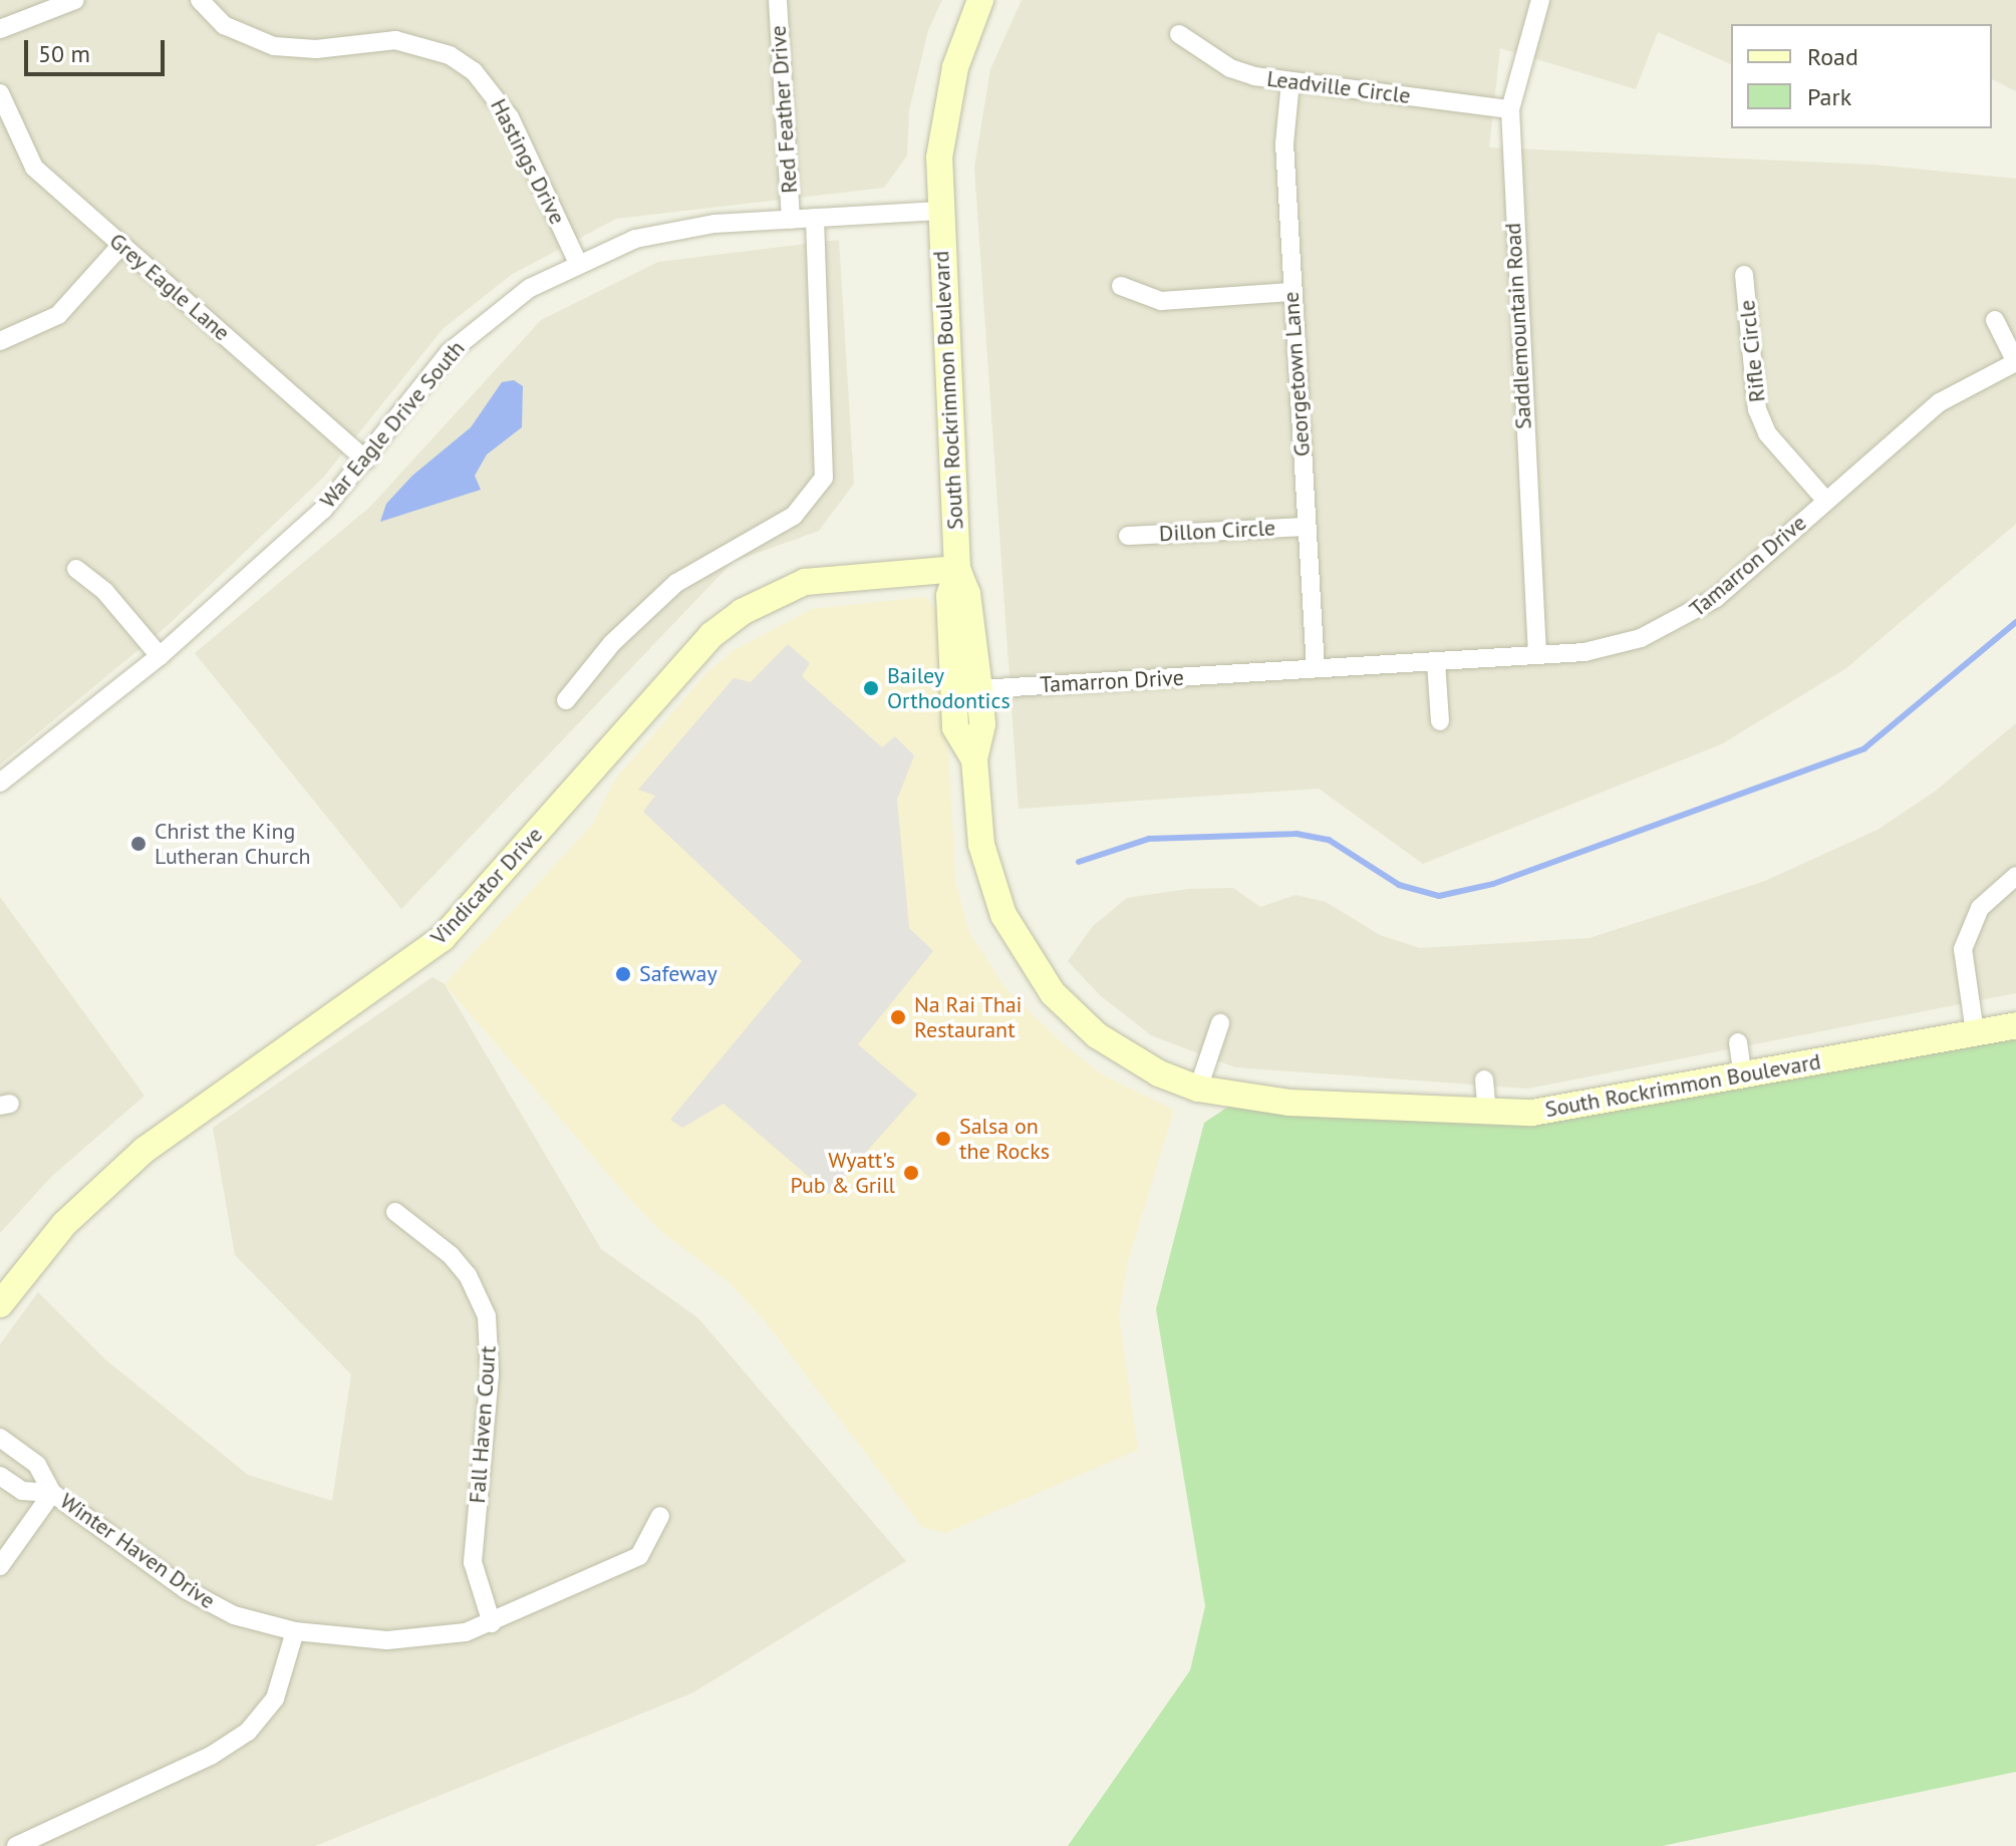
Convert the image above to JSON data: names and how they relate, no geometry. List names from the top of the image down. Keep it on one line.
{"streets":{"main road":["South Rockrimmon Boulevard","Vindicator Drive"],"street":["Leadville Circle","Red Feather Drive","Hastings Drive","Grey Eagle Lane","Saddlemountain Road","Rifle Circle","Georgetown Lane","War Eagle Drive South","Dillon Circle","Tamarron Drive","Fall Haven Court","Winter Haven Drive"]},"crossings":[["Leadville Circle","Saddlemountain Road"],["Leadville Circle","Georgetown Lane"],["Red Feather Drive","War Eagle Drive South"],["Hastings Drive","War Eagle Drive South"],["Grey Eagle Lane","War Eagle Drive South"],["Saddlemountain Road","Tamarron Drive"],["Rifle Circle","Tamarron Drive"],["Georgetown Lane","Dillon Circle"],["Georgetown Lane","Tamarron Drive"],["South Rockrimmon Boulevard","War Eagle Drive South"],["South Rockrimmon Boulevard","Tamarron Drive"],["South Rockrimmon Boulevard","Vindicator Drive"],["Fall Haven Court","Winter Haven Drive"]],"places":["Bailey Orthodontics","Christ the King Lutheran Church","Safeway","Na Rai Thai Restaurant","Salsa on the Rocks","Wyatt's Pub & Grill"],"legend":["Road","Park"],"scale_bar":"50 m"}
